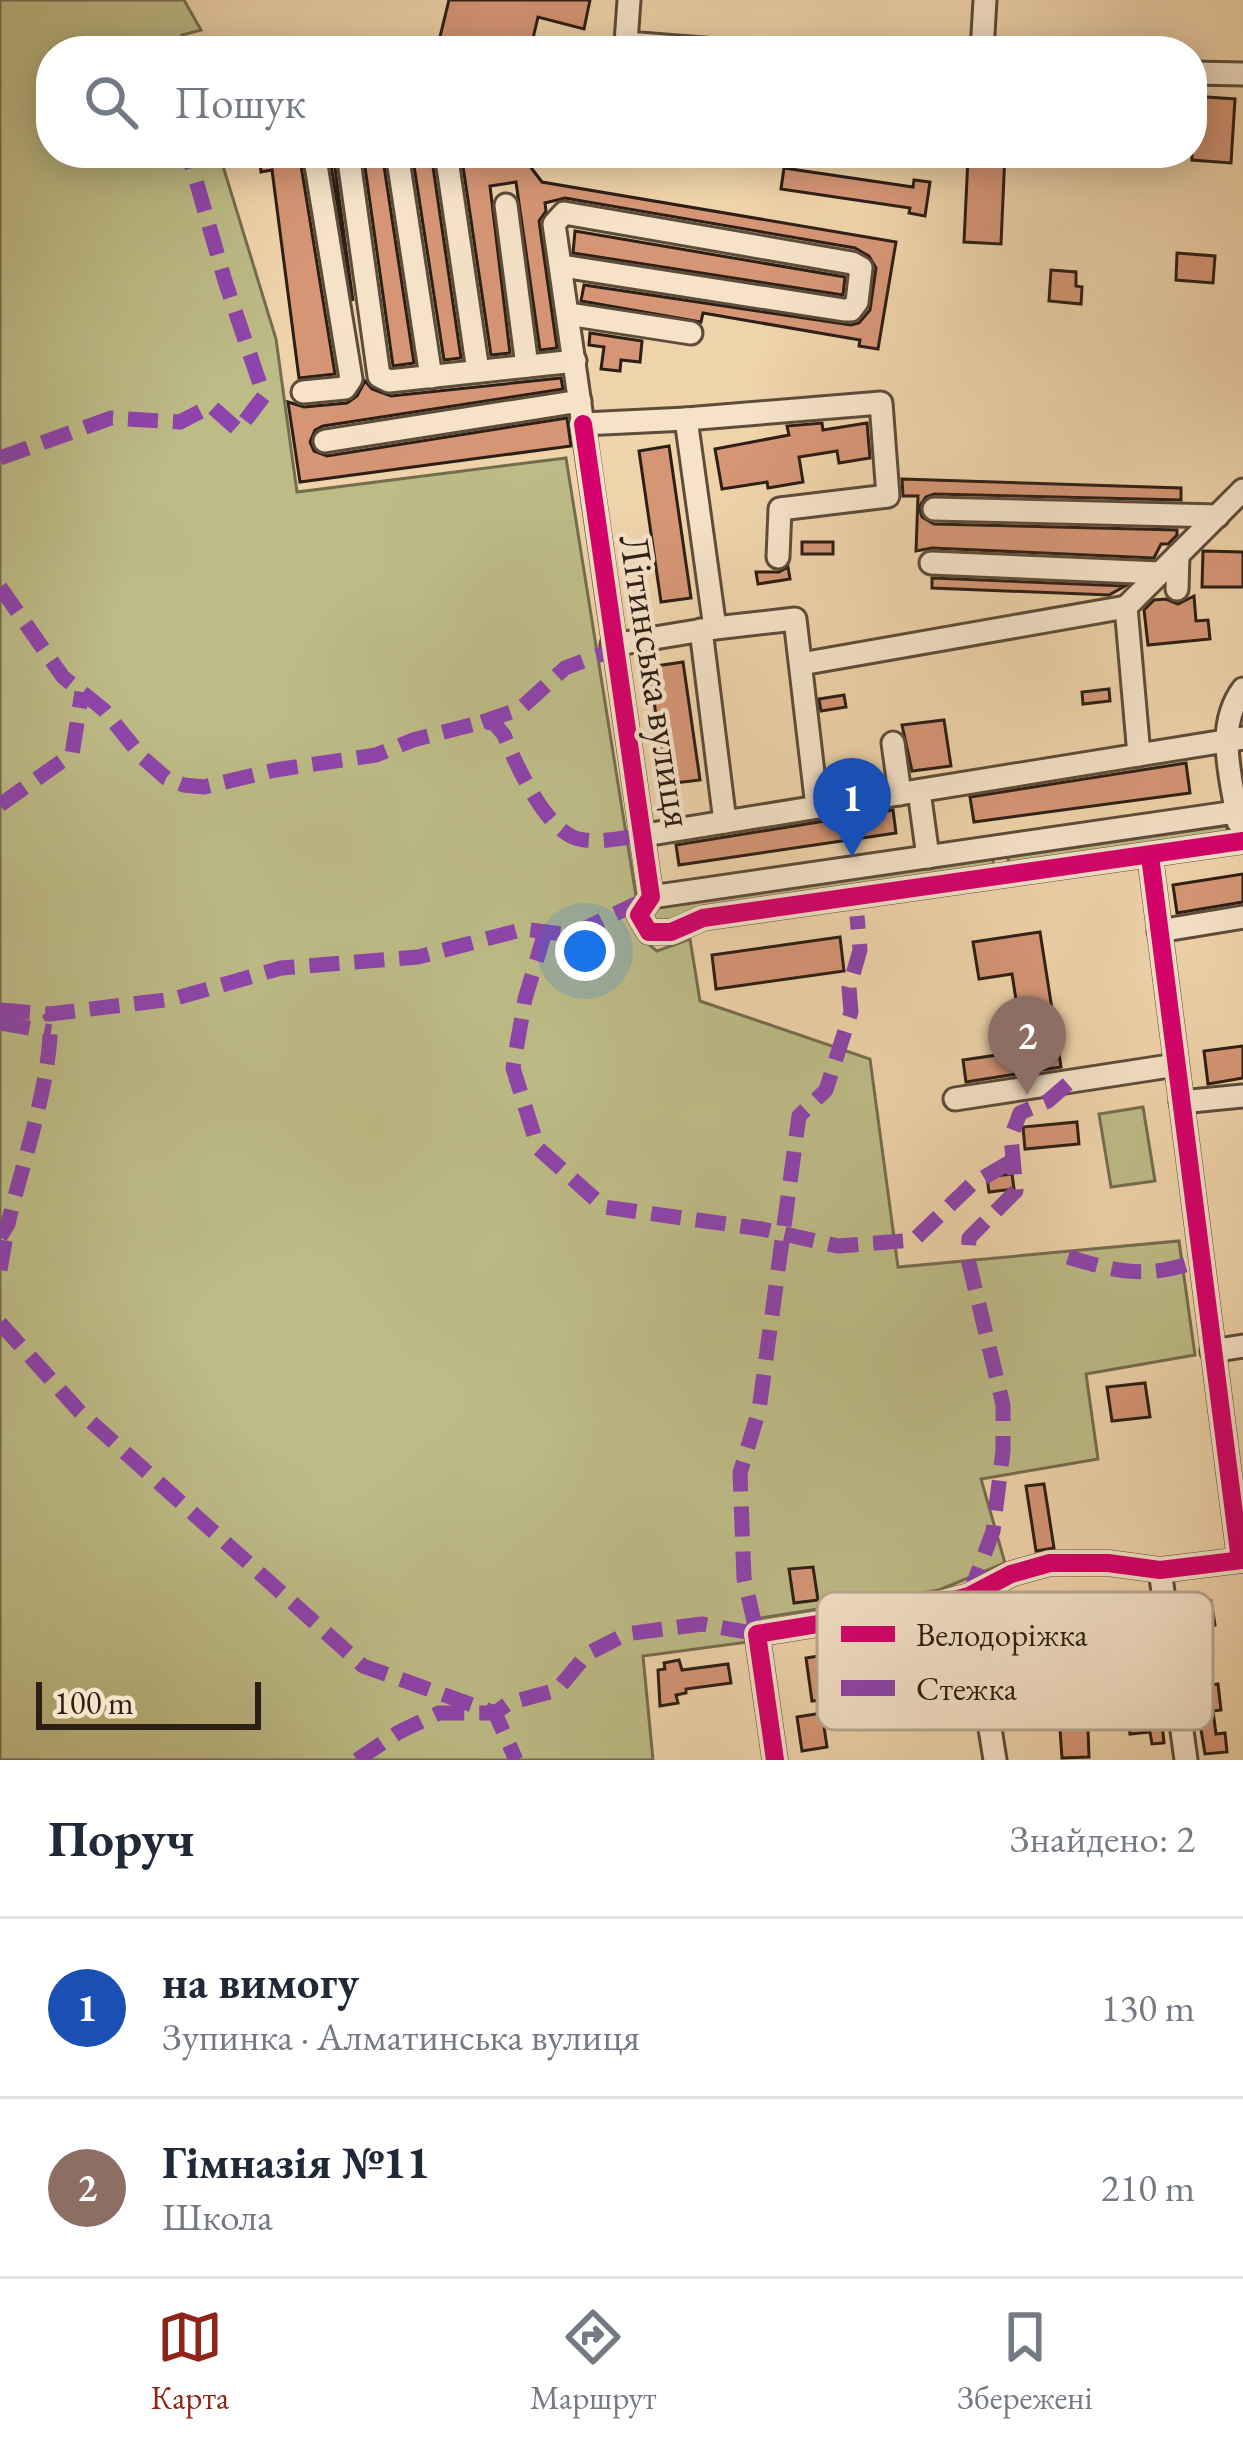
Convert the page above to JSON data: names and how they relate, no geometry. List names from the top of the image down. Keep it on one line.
{"streets":{"street":["Літинська вулиця"]},"legend":["Велодоріжка","Стежка"],"scale_bar":"100 m","page":{"search":"Пошук","pins":["1","2"],"scale":"100 m","heading":["Поруч","Знайдено: 2"],"list":[{"mark":"1","name":"на вимогу","note":"Зупинка · Алматинська вулиця","value":"130 m"},{"mark":"2","name":"Гімназія №11","note":"Школа","value":"210 m"}],"nav":["Карта","Маршрут","Збережені"]}}
